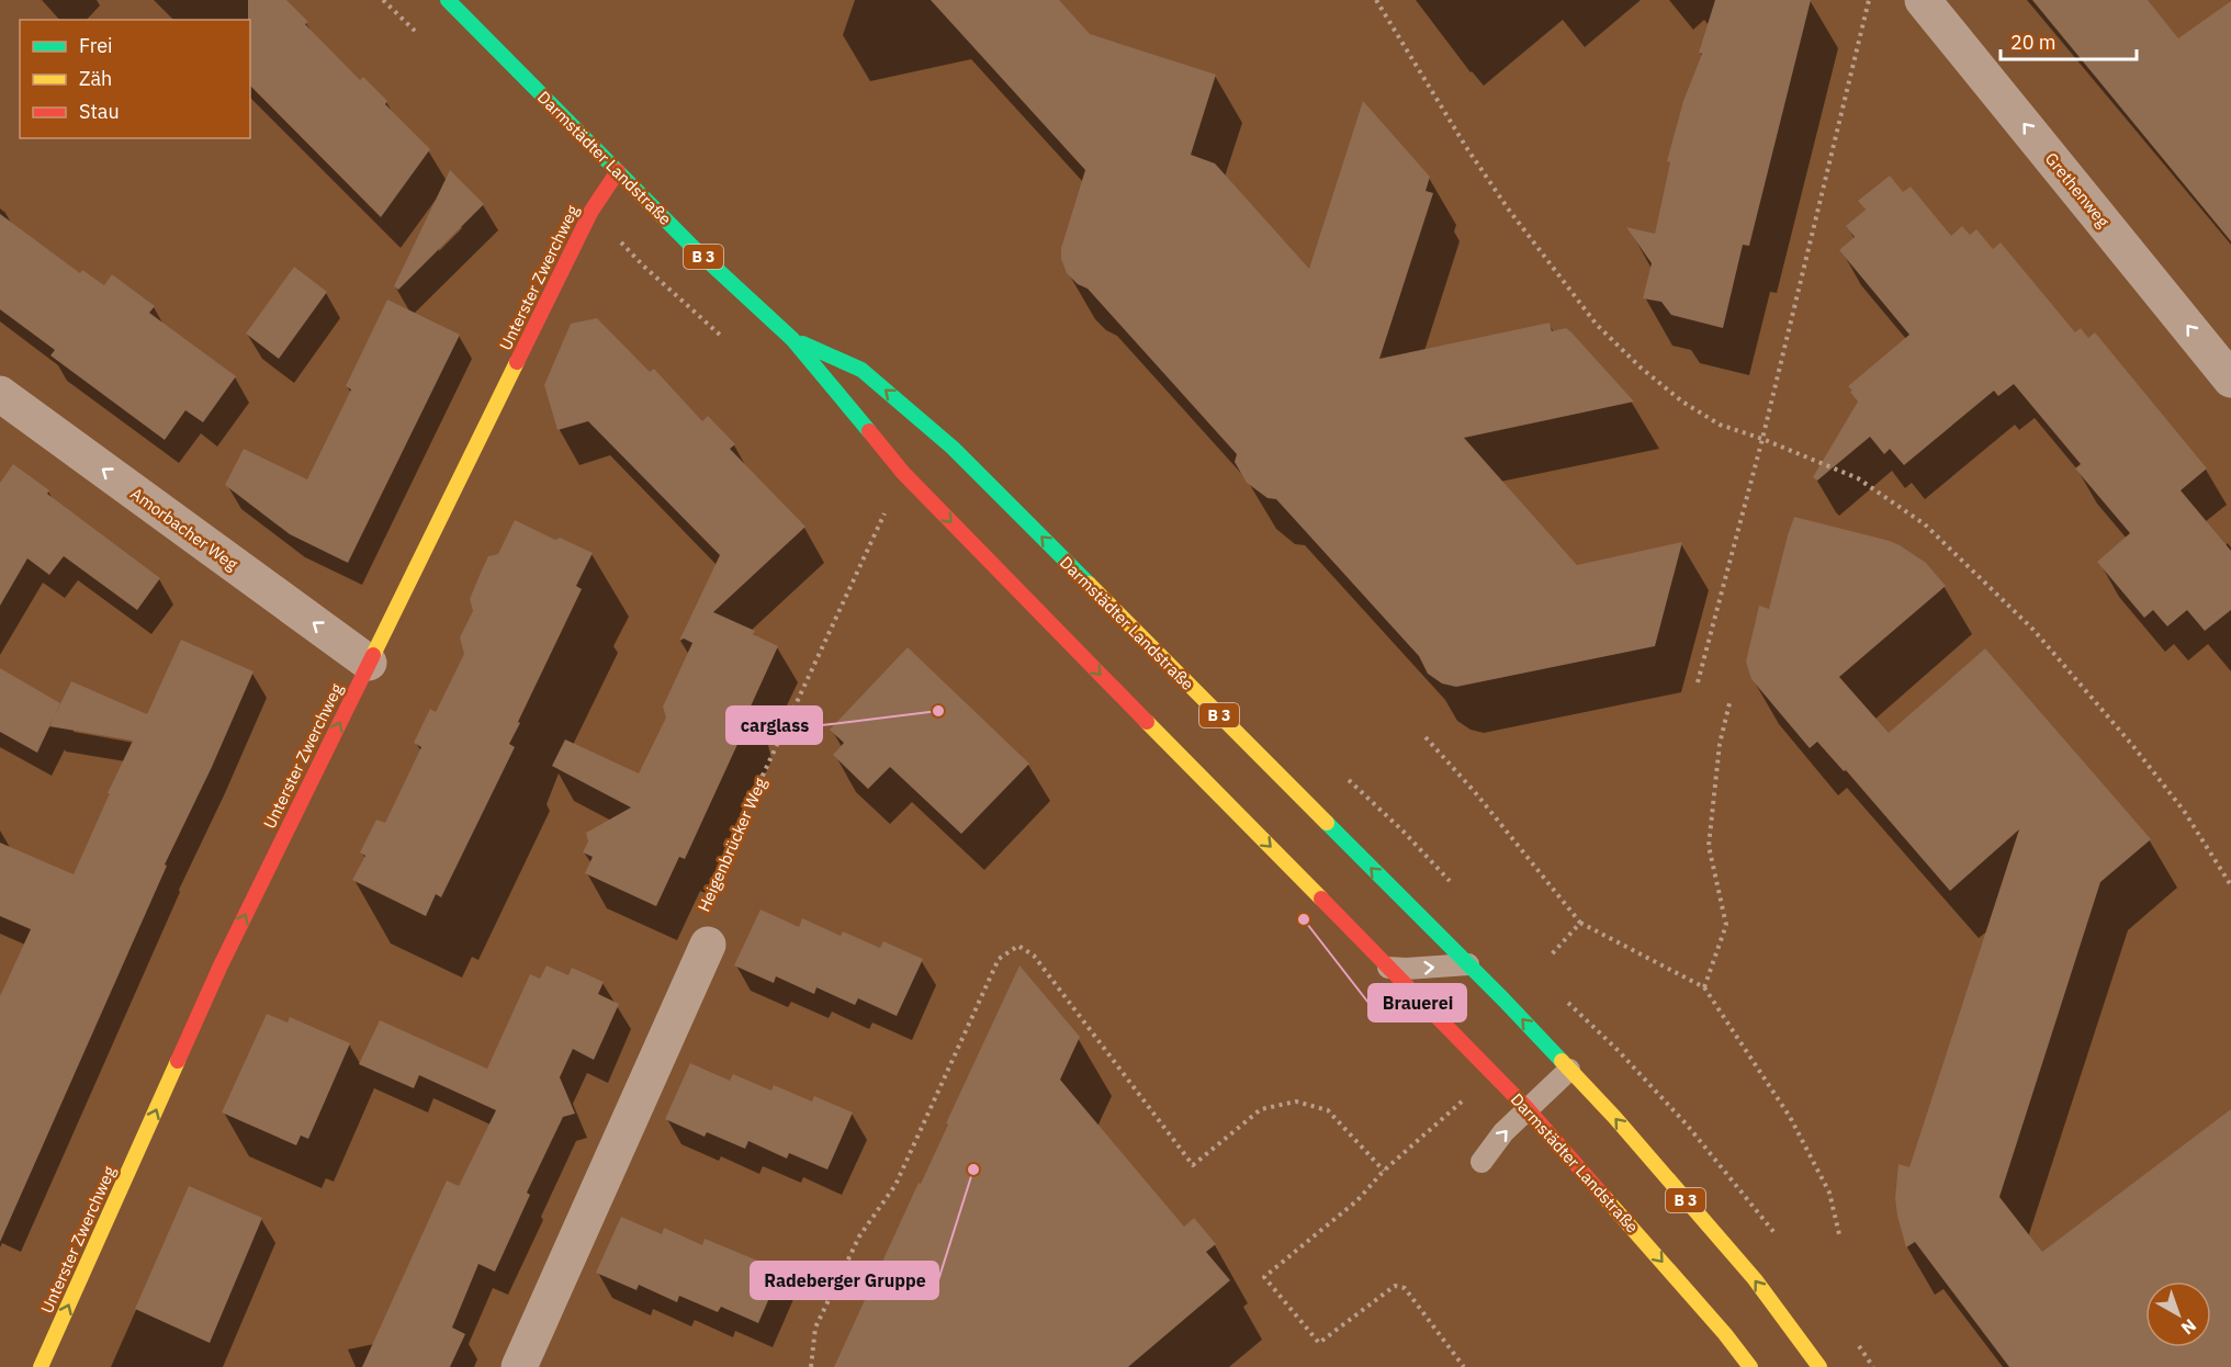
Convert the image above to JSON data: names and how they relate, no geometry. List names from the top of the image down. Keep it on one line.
{"streets":{"main road":["Darmstädter Landstraße","B 3","Unterster Zwerchweg"],"street":["Grethenweg","Amorbacher Weg"],"path":["Heigenbrücker Weg"]},"crossings":[["Darmstädter Landstraße","Unterster Zwerchweg"],["Unterster Zwerchweg","Amorbacher Weg"]],"one_way":["Grethenweg","Unterster Zwerchweg","Amorbacher Weg"],"places":["carglass","Brauerei","Radeberger Gruppe"],"legend":["Frei","Zäh","Stau"],"scale_bar":"20 m","north":"bottom right"}
